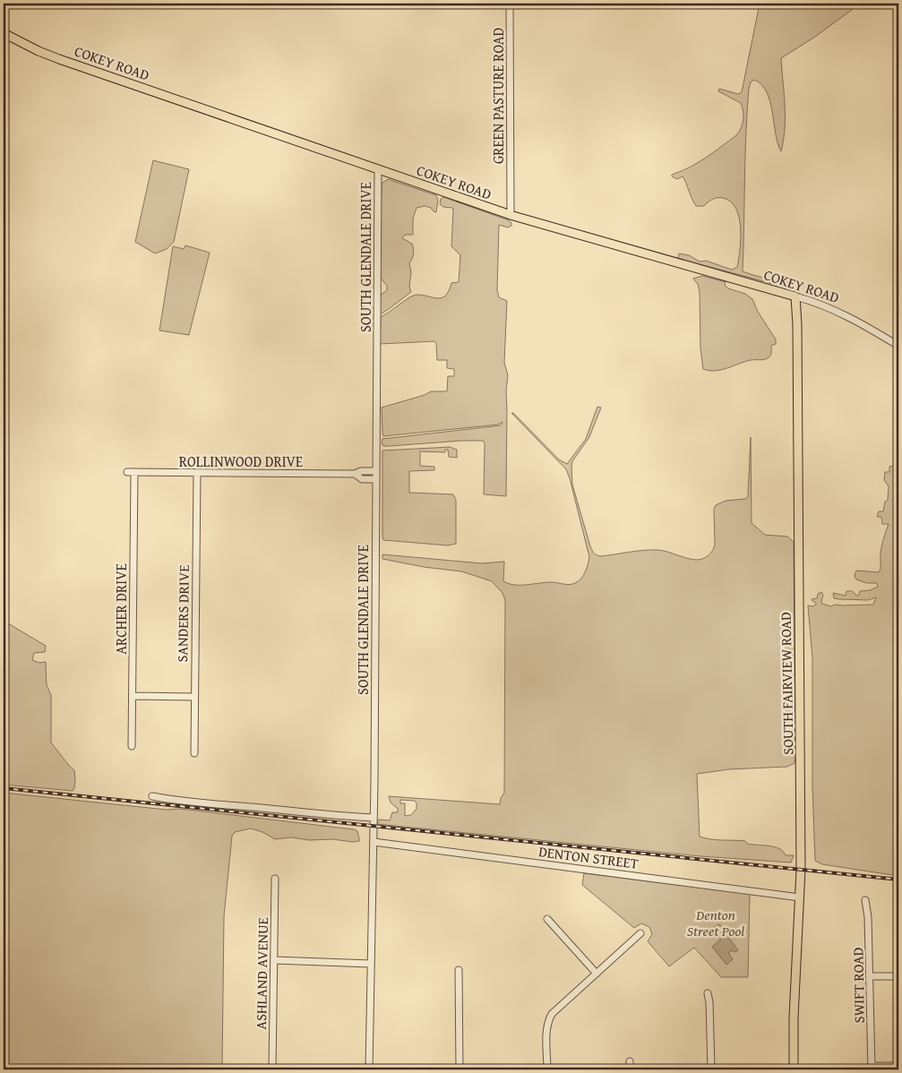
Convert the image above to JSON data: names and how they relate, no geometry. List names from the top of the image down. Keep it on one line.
{"streets":{"main road":["COKEY ROAD","SOUTH FAIRVIEW ROAD"],"street":["GREEN PASTURE ROAD","SOUTH GLENDALE DRIVE","ROLLINWOOD DRIVE","ARCHER DRIVE","SANDERS DRIVE","DENTON STREET","ASHLAND AVENUE","SWIFT ROAD"]},"crossings":[["COKEY ROAD","GREEN PASTURE ROAD"],["COKEY ROAD","SOUTH GLENDALE DRIVE"],["COKEY ROAD","SOUTH FAIRVIEW ROAD"],["SOUTH GLENDALE DRIVE","ROLLINWOOD DRIVE"],["SOUTH GLENDALE DRIVE","DENTON STREET"],["ROLLINWOOD DRIVE","ARCHER DRIVE"],["ROLLINWOOD DRIVE","SANDERS DRIVE"],["SOUTH FAIRVIEW ROAD","DENTON STREET"]],"parks":["Denton Street Pool"]}
